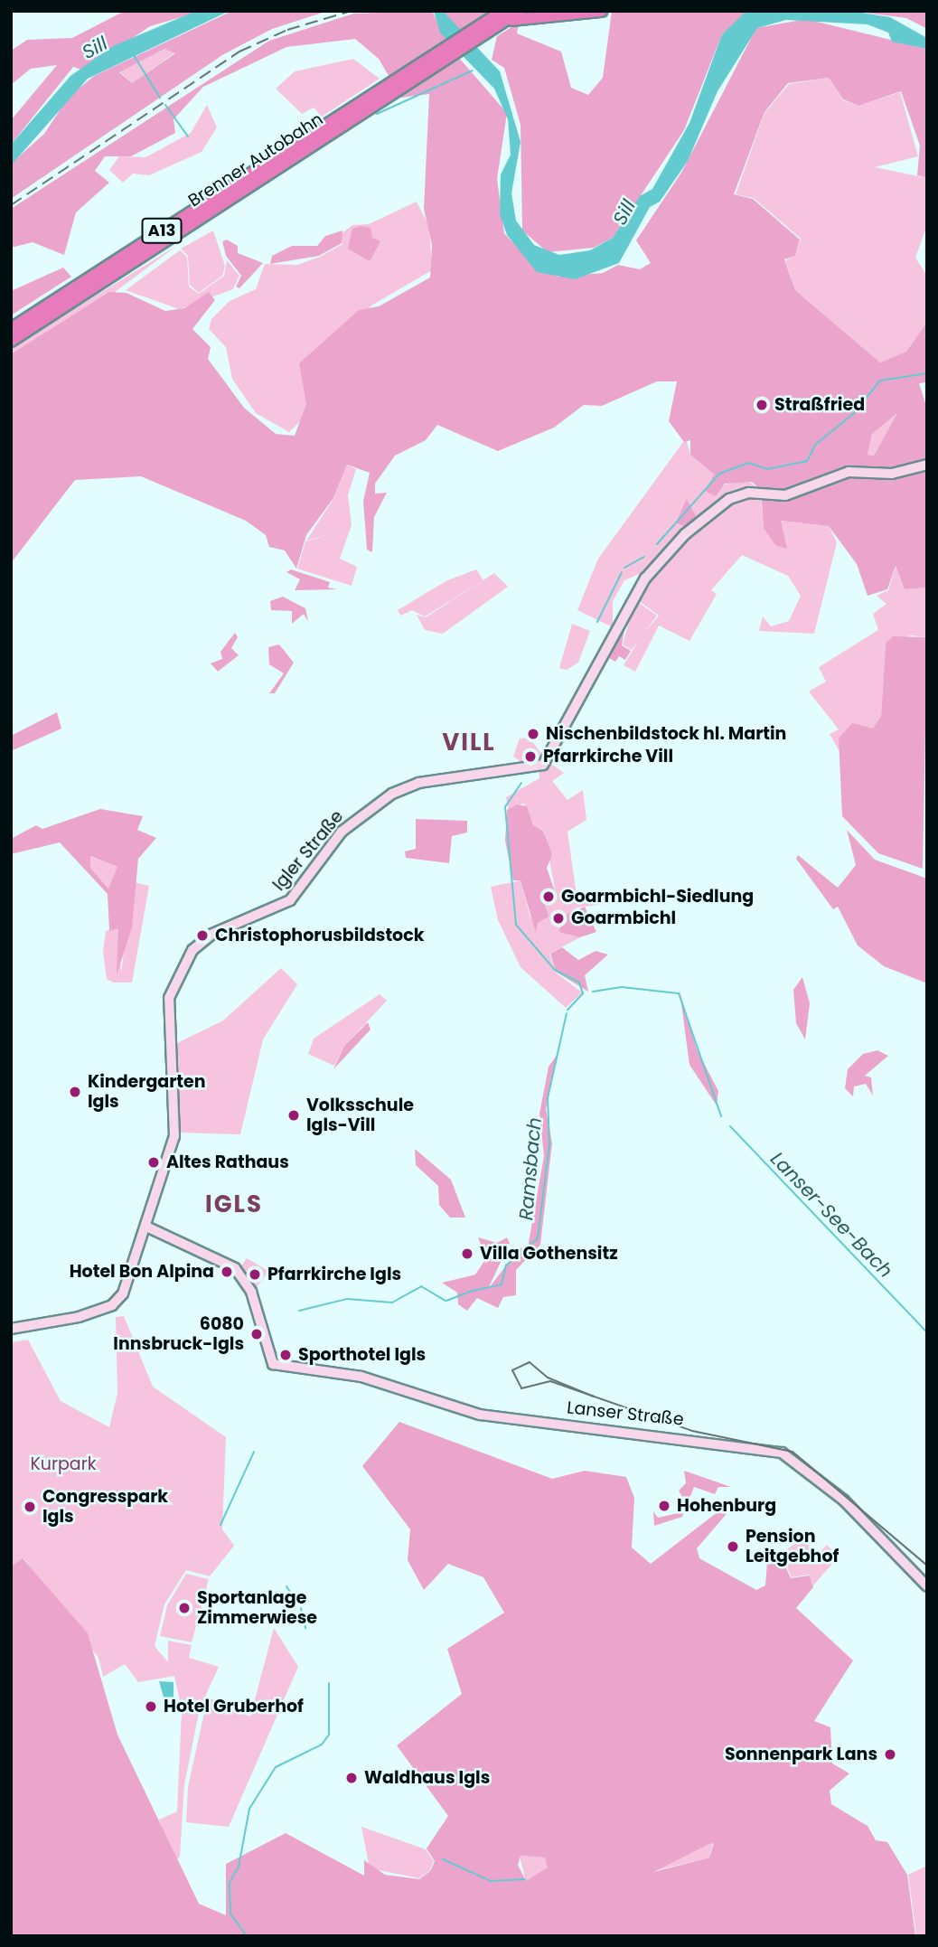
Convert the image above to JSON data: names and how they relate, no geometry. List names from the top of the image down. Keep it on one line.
{"streets":{"highway":["Brenner Autobahn","A13"],"main road":["Igler Straße","Lanser Straße"]},"crossings":[["Igler Straße","Lanser Straße"]],"districts":["VILL","IGLS"],"water":["Sill","Ramsbach","Lanser-See-Bach"],"parks":["Kurpark"],"places":["Straßfried","Nischenbildstock hl. Martin","Pfarrkirche Vill","Goarmbichl-Siedlung","Goarmbichl","Christophorusbildstock","Kindergarten Igls","Volksschule Igls-Vill","Altes Rathaus","Villa Gothensitz","Hotel Bon Alpina","Pfarrkirche Igls","6080 Innsbruck-Igls","Sporthotel Igls","Hohenburg","Congresspark Igls","Pension Leitgebhof","Sportanlage Zimmerwiese","Hotel Gruberhof","Sonnenpark Lans","Waldhaus Igls"]}
